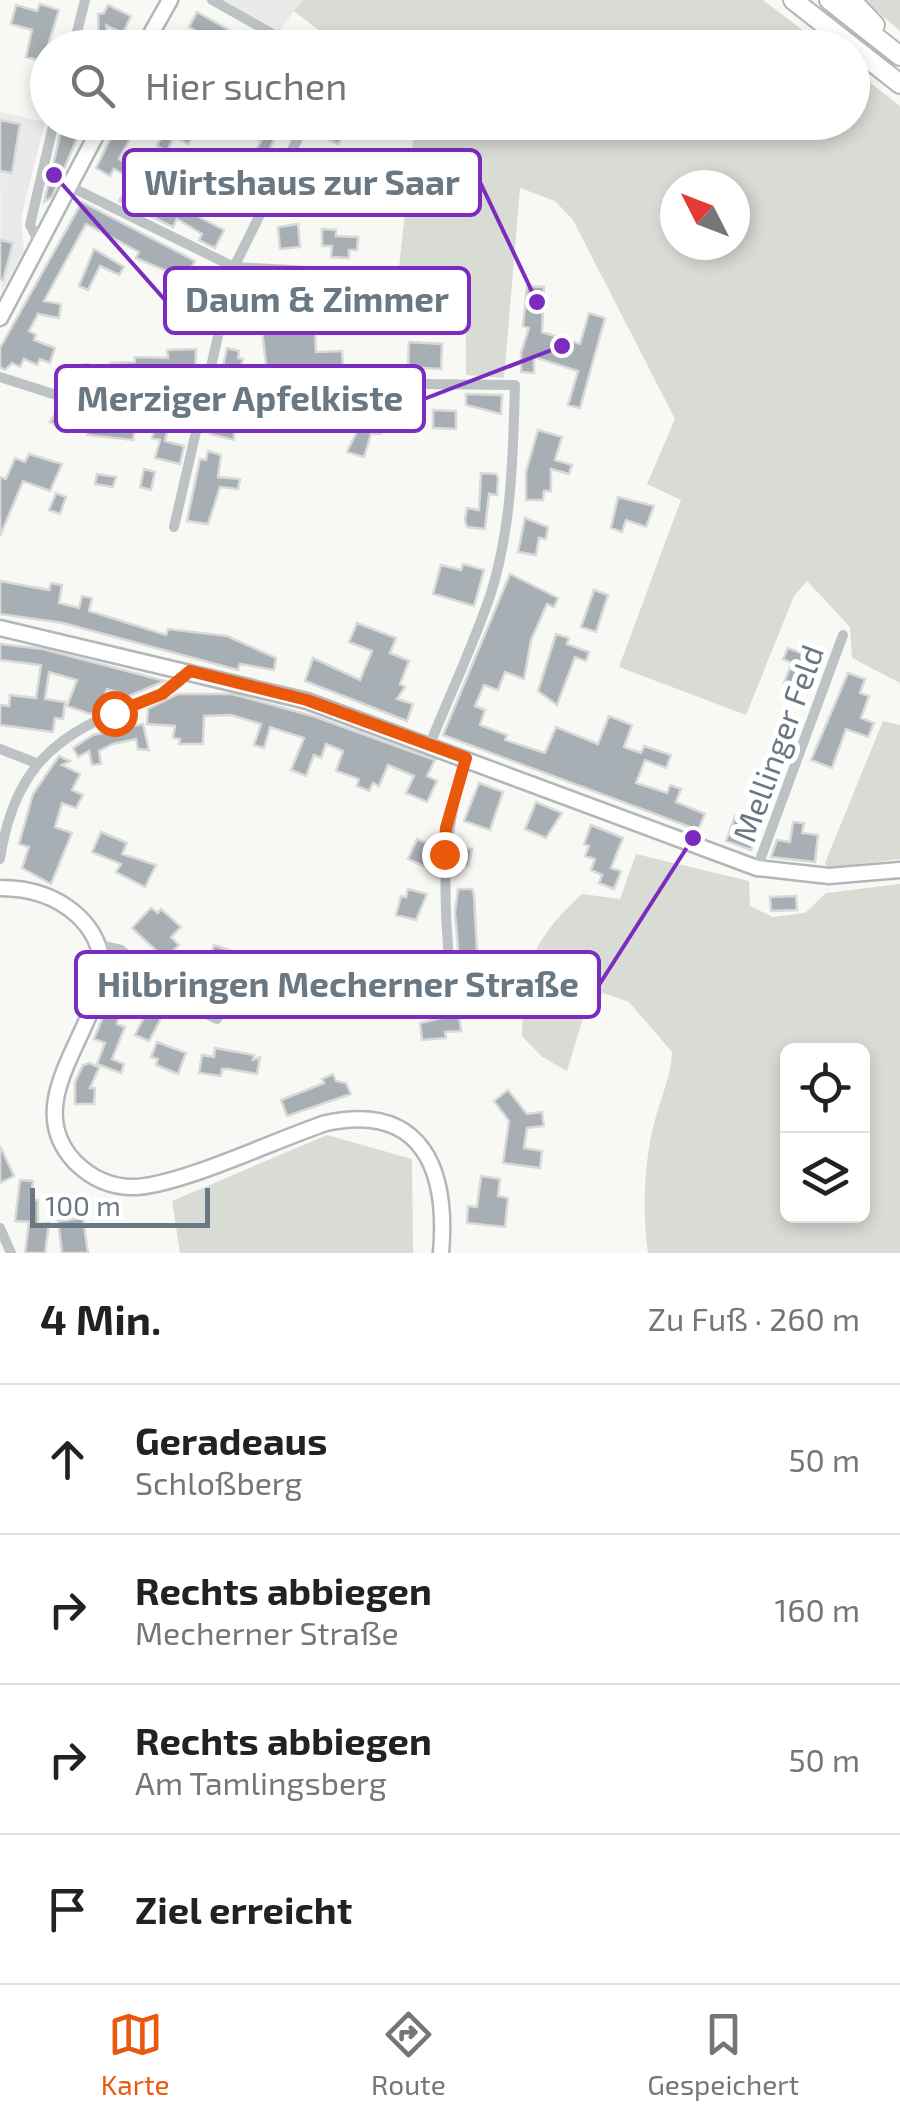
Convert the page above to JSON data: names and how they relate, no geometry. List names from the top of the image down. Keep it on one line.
{"streets":{"street":["Mellinger Feld"]},"places":["Daum & Zimmer","Wirtshaus zur Saar","Merziger Apfelkiste","Hilbringen Mecherner Straße"],"scale_bar":"100 m","north":"top left","page":{"search":"Hier suchen","scale":"100 m","heading":["4 Min.","Zu Fuß · 260 m"],"list":[["Geradeaus","Schloßberg","50 m"],["Rechts abbiegen","Mecherner Straße","160 m"],["Rechts abbiegen","Am Tamlingsberg","50 m"],"Ziel erreicht"],"nav":["Karte","Route","Gespeichert"]}}
